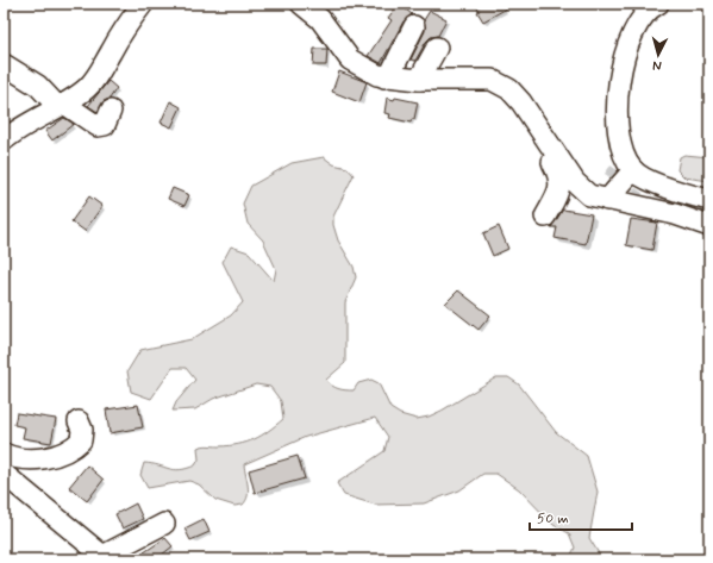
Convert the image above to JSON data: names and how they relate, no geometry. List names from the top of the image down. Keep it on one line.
{"scale_bar":"50 m","north":"bottom"}
